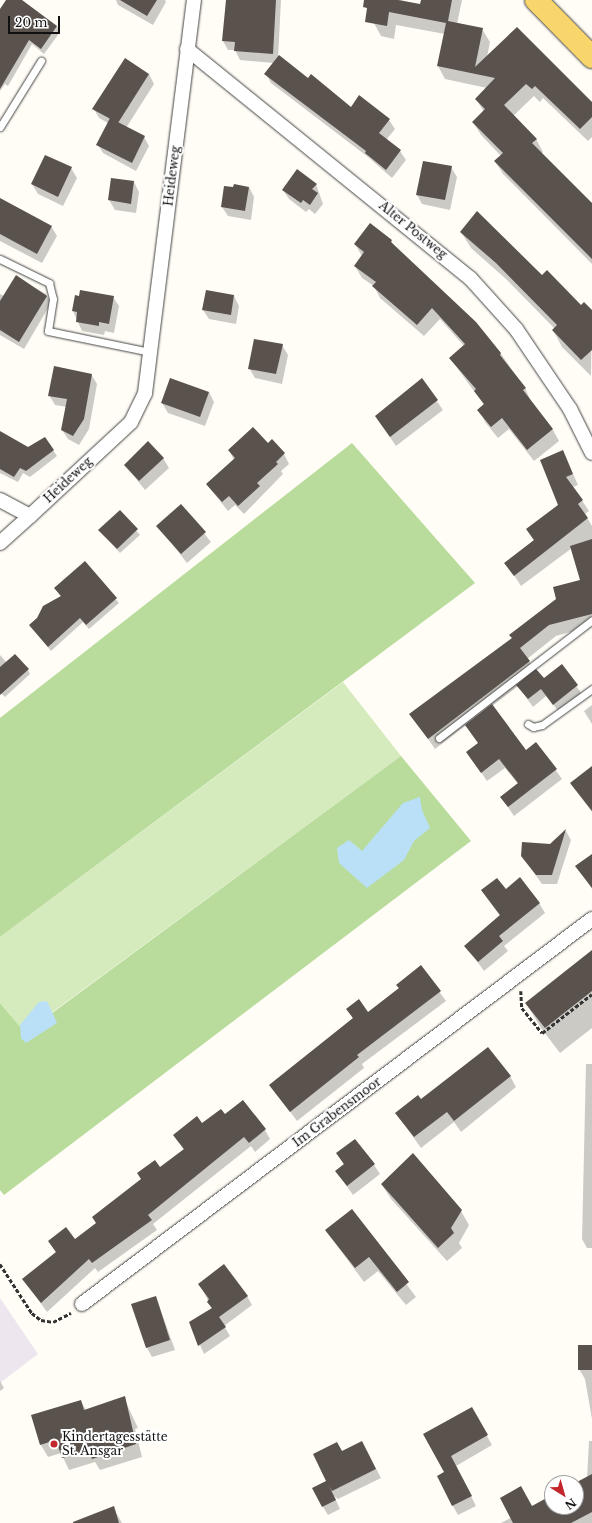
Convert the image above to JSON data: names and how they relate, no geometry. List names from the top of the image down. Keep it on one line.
{"streets":{"street":["Heideweg","Alter Postweg","Im Grabensmoor"]},"crossings":[["Heideweg","Alter Postweg"]],"places":["Kindertagesstätte St. Ansgar"],"scale_bar":"20 m","north":"bottom right"}
